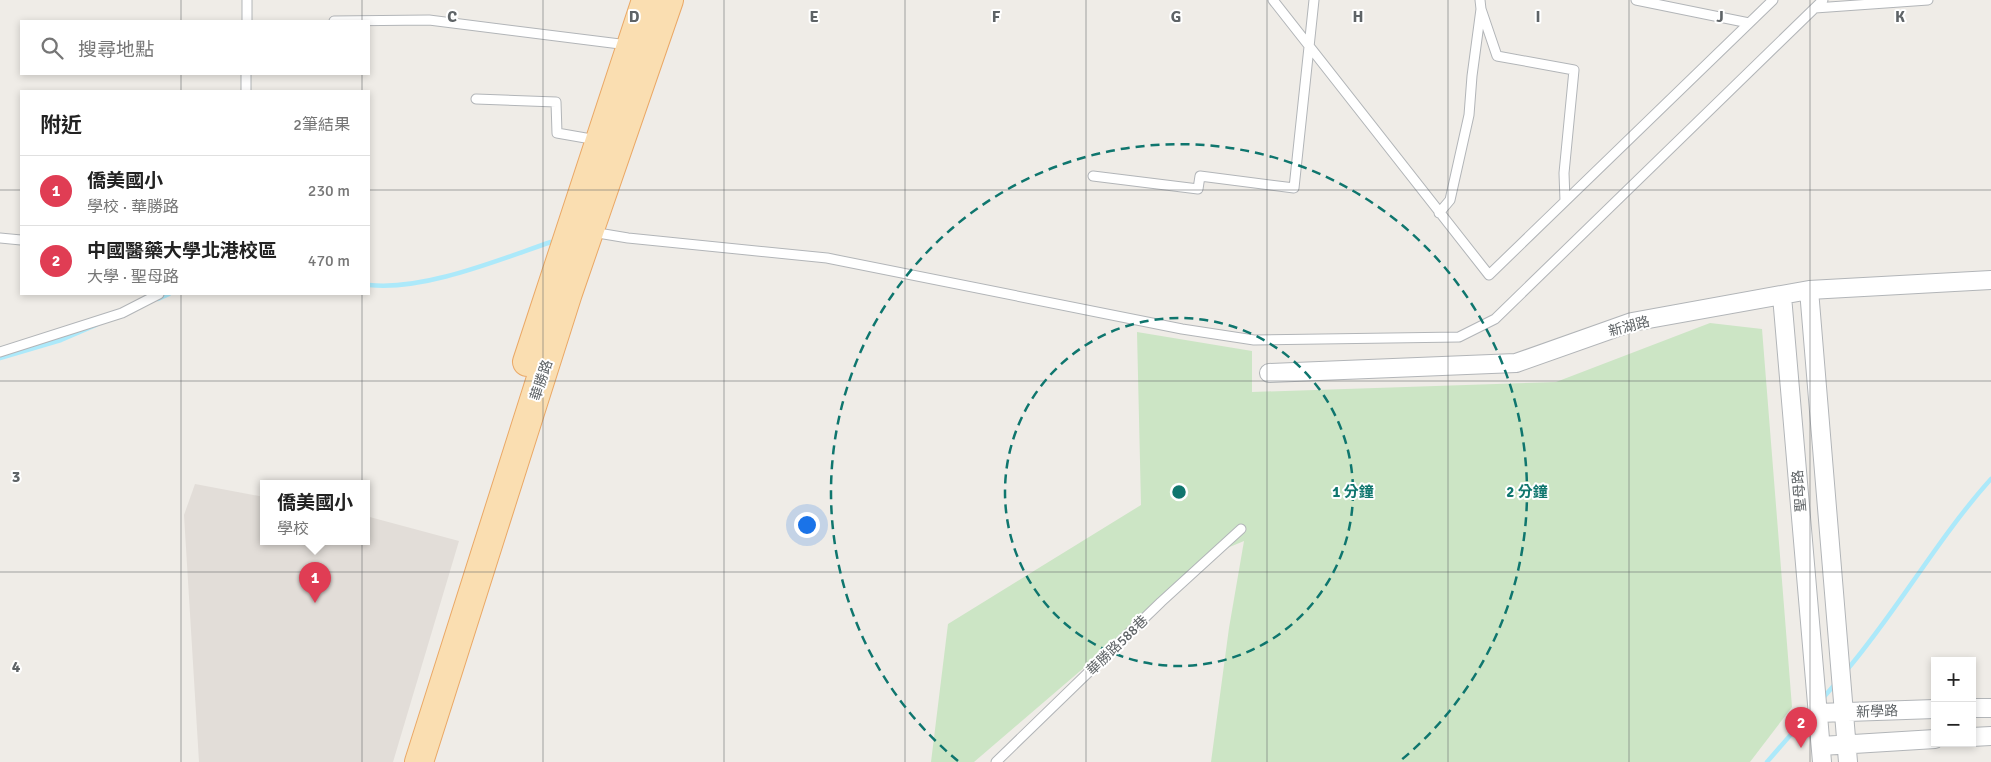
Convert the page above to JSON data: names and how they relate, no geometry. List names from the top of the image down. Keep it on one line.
{"streets":{"main road":["華勝路"],"street":["新湖路","聖母路","新學路"],"lane":["華勝路588巷"]},"crossings":[["新湖路","聖母路"],["聖母路","新學路"]],"page":{"search":"搜尋地點","heading":["附近","2筆結果"],"list":[{"mark":"1","name":"僑美國小","note":"學校 · 華勝路","value":"230 m"},{"mark":"2","name":"中國醫藥大學北港校區","note":"大學 · 聖母路","value":"470 m"}],"popup":["僑美國小","學校"],"pins":["1","2"],"map_buttons":["+","−"]},"grid":{"columns":["C","D","E","F","G","H","I","J","K"],"rows":["3","4"]},"rings":["1 分鐘","2 分鐘"]}
